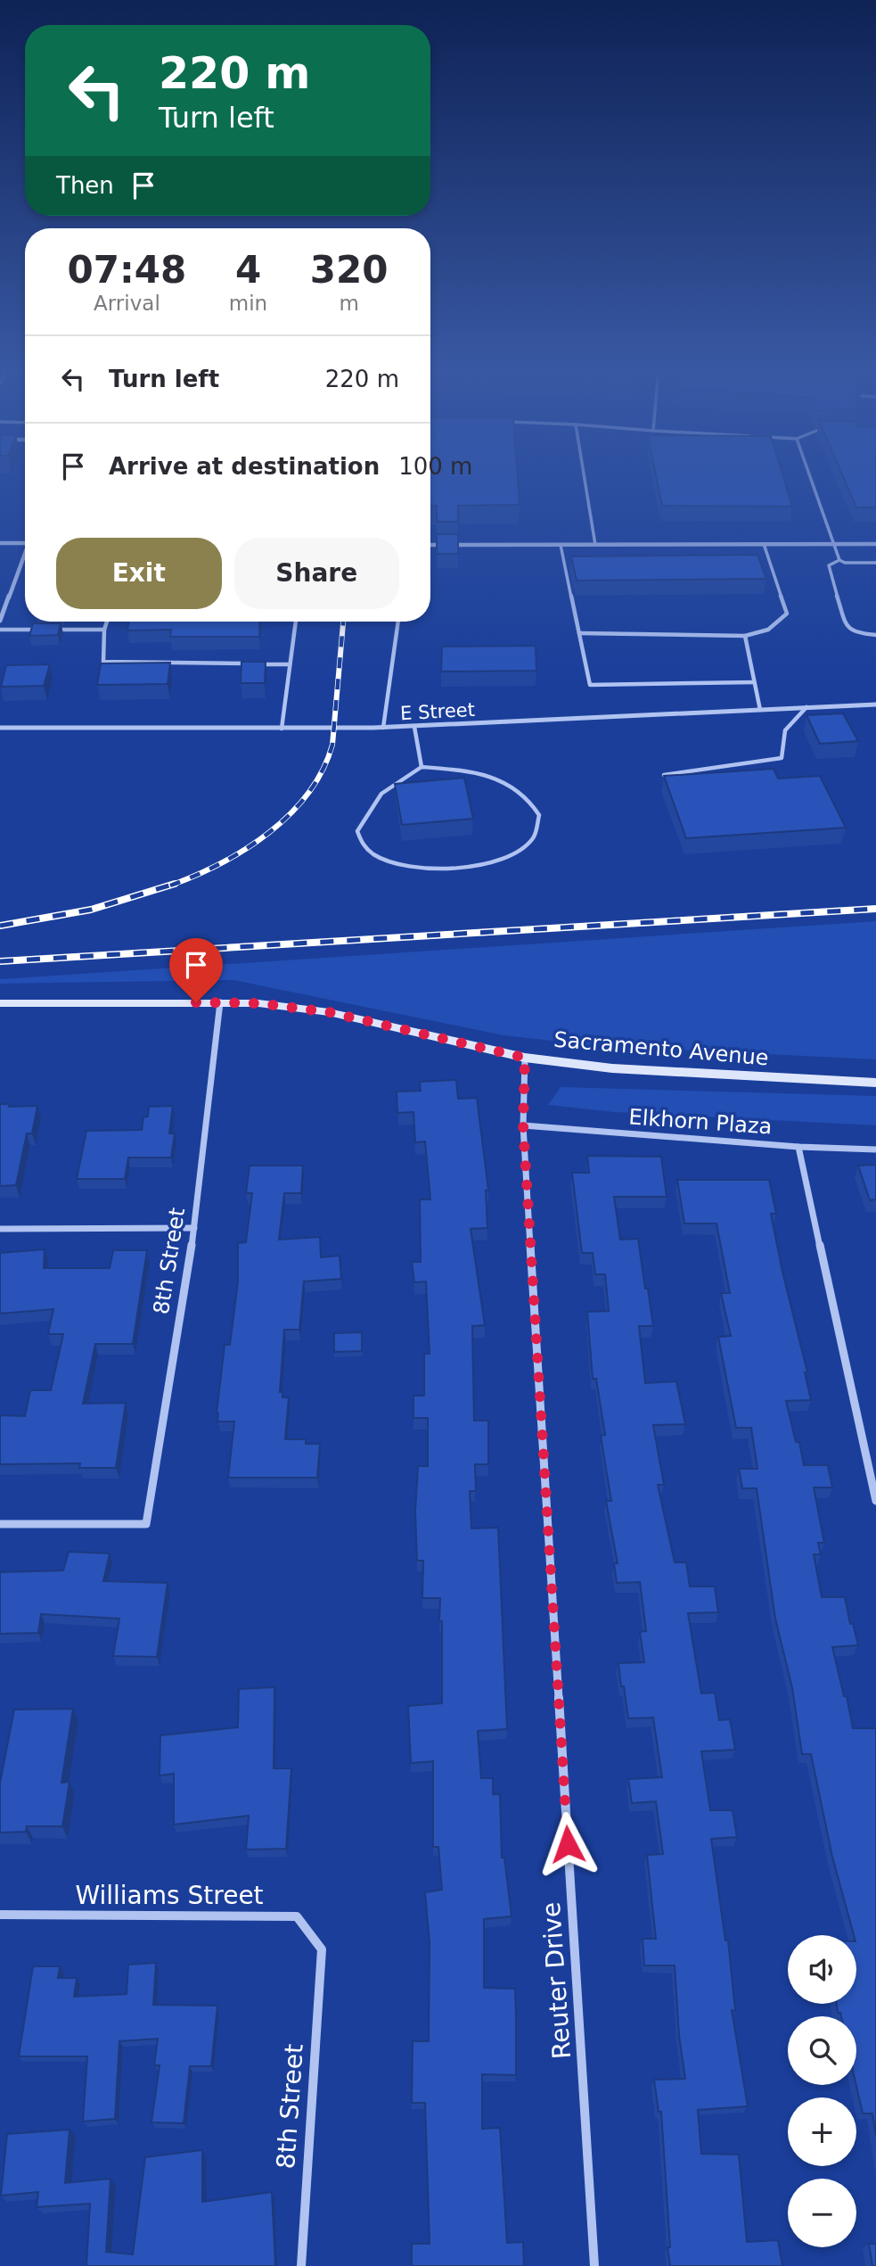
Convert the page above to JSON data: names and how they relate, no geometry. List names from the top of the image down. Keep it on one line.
{"streets":{"main road":["Sacramento Avenue"],"street":["E Street","Elkhorn Plaza","8th Street","Williams Street","Reuter Drive"]},"crossings":[["Sacramento Avenue","8th Street"],["Sacramento Avenue","Reuter Drive"],["Elkhorn Plaza","Reuter Drive"],["8th Street","Williams Street"]],"page":{"turn":["220 m","Turn left"],"then":"Then","eta":["07:48","Arrival","4","min","320","m"],"list":[{"name":"Turn left","value":"220 m"},{"name":"Arrive at destination","value":"100 m"}],"buttons":["Exit","Share"],"map_buttons":["+","−"]}}
